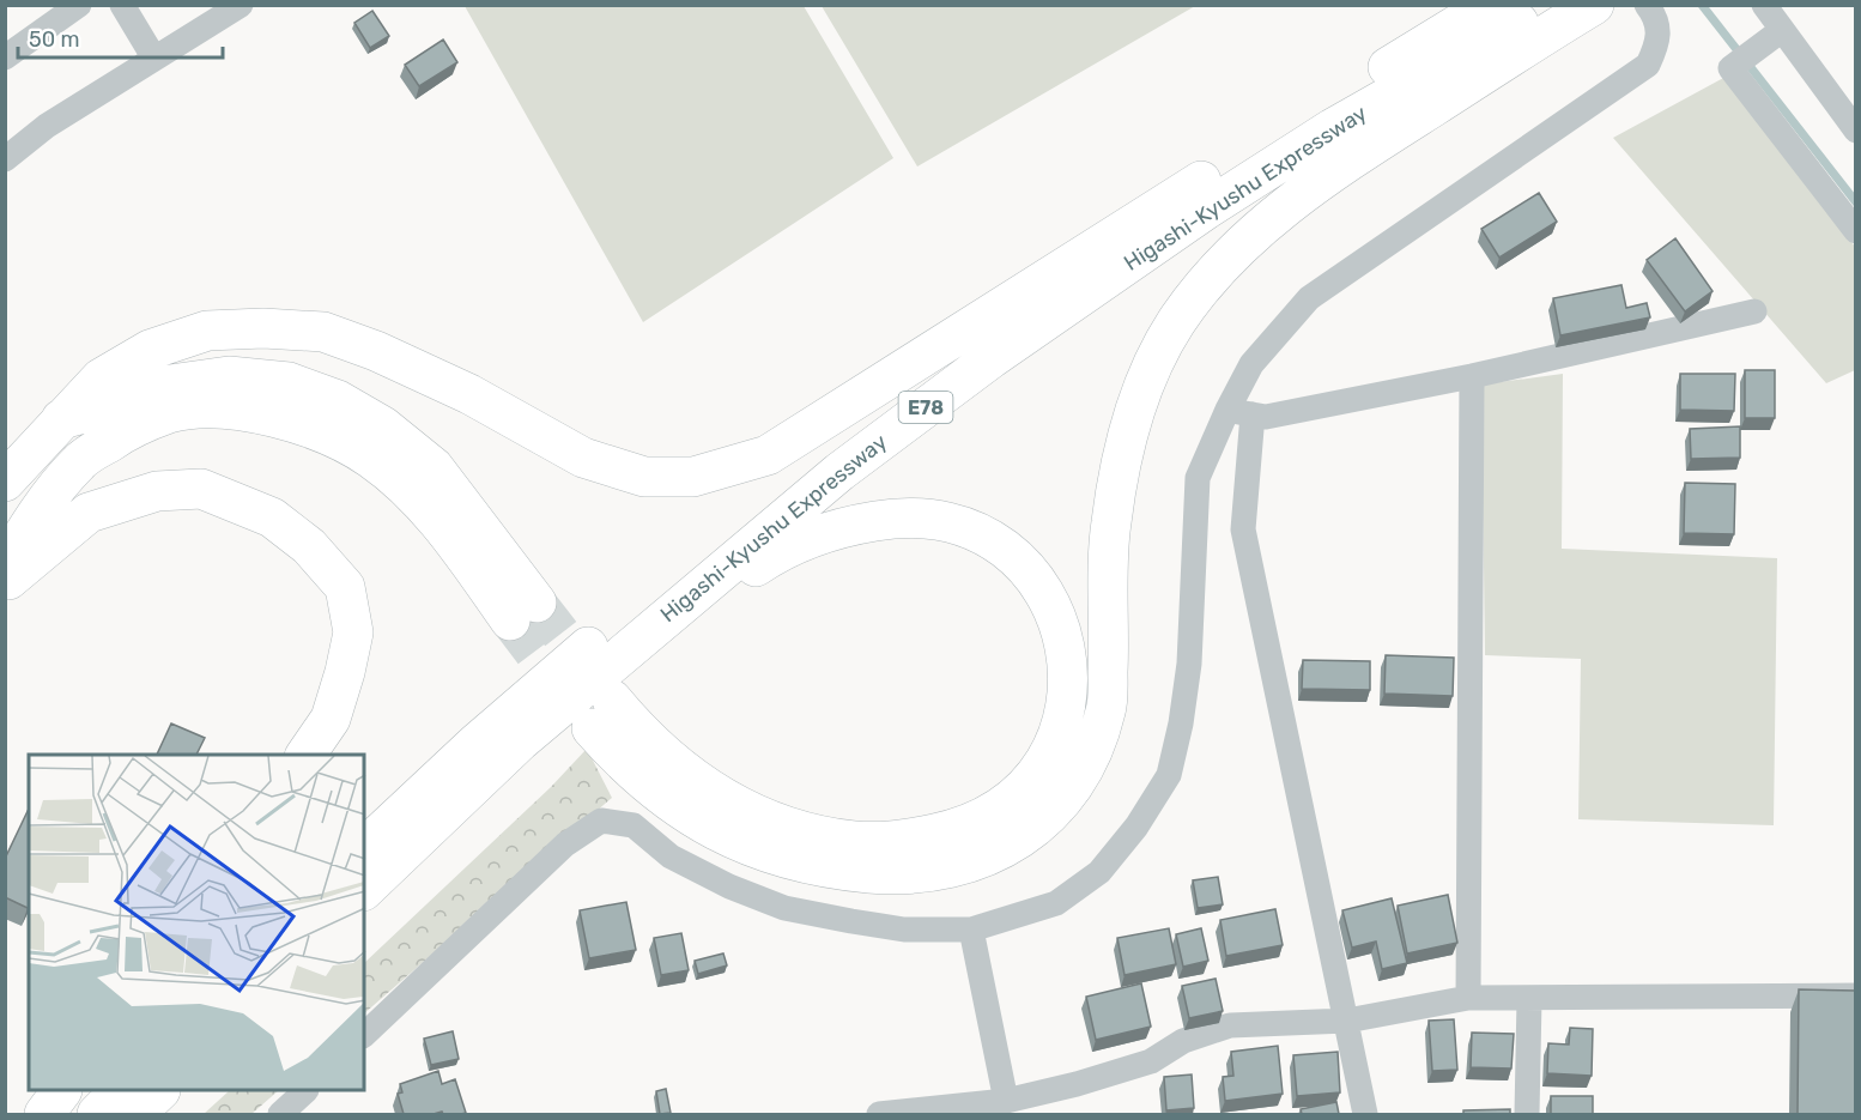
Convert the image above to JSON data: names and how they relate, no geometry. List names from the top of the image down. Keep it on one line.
{"streets":{"highway":["Higashi-Kyushu Expressway","E78"]},"scale_bar":"50 m"}
